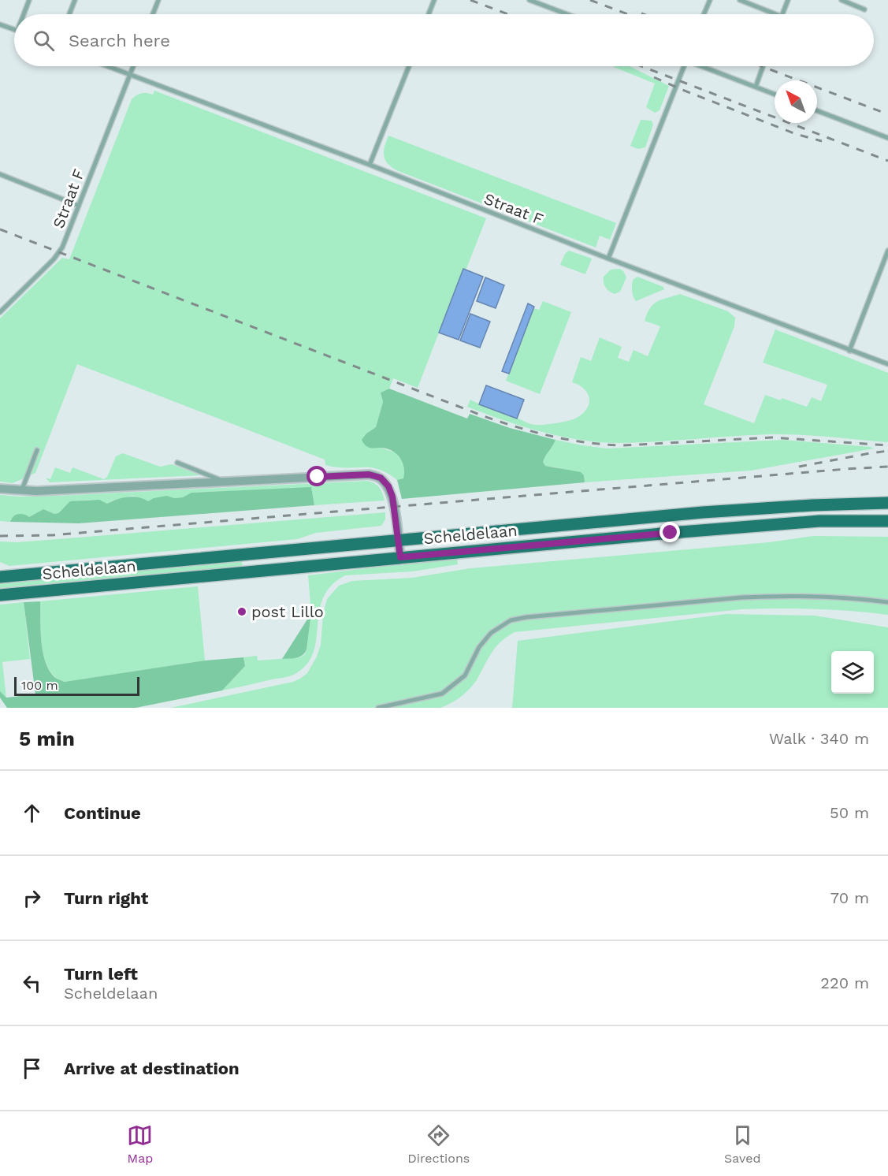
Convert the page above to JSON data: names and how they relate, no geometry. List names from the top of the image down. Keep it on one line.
{"streets":{"main road":["Scheldelaan"],"lane":["Straat F"]},"places":["post Lillo"],"scale_bar":"100 m","north":"top left","page":{"search":"Search here","scale":"100 m","heading":["5 min","Walk · 340 m"],"list":[["Continue","50 m"],["Turn right","70 m"],["Turn left","Scheldelaan","220 m"],"Arrive at destination"],"nav":["Map","Directions","Saved"]}}
